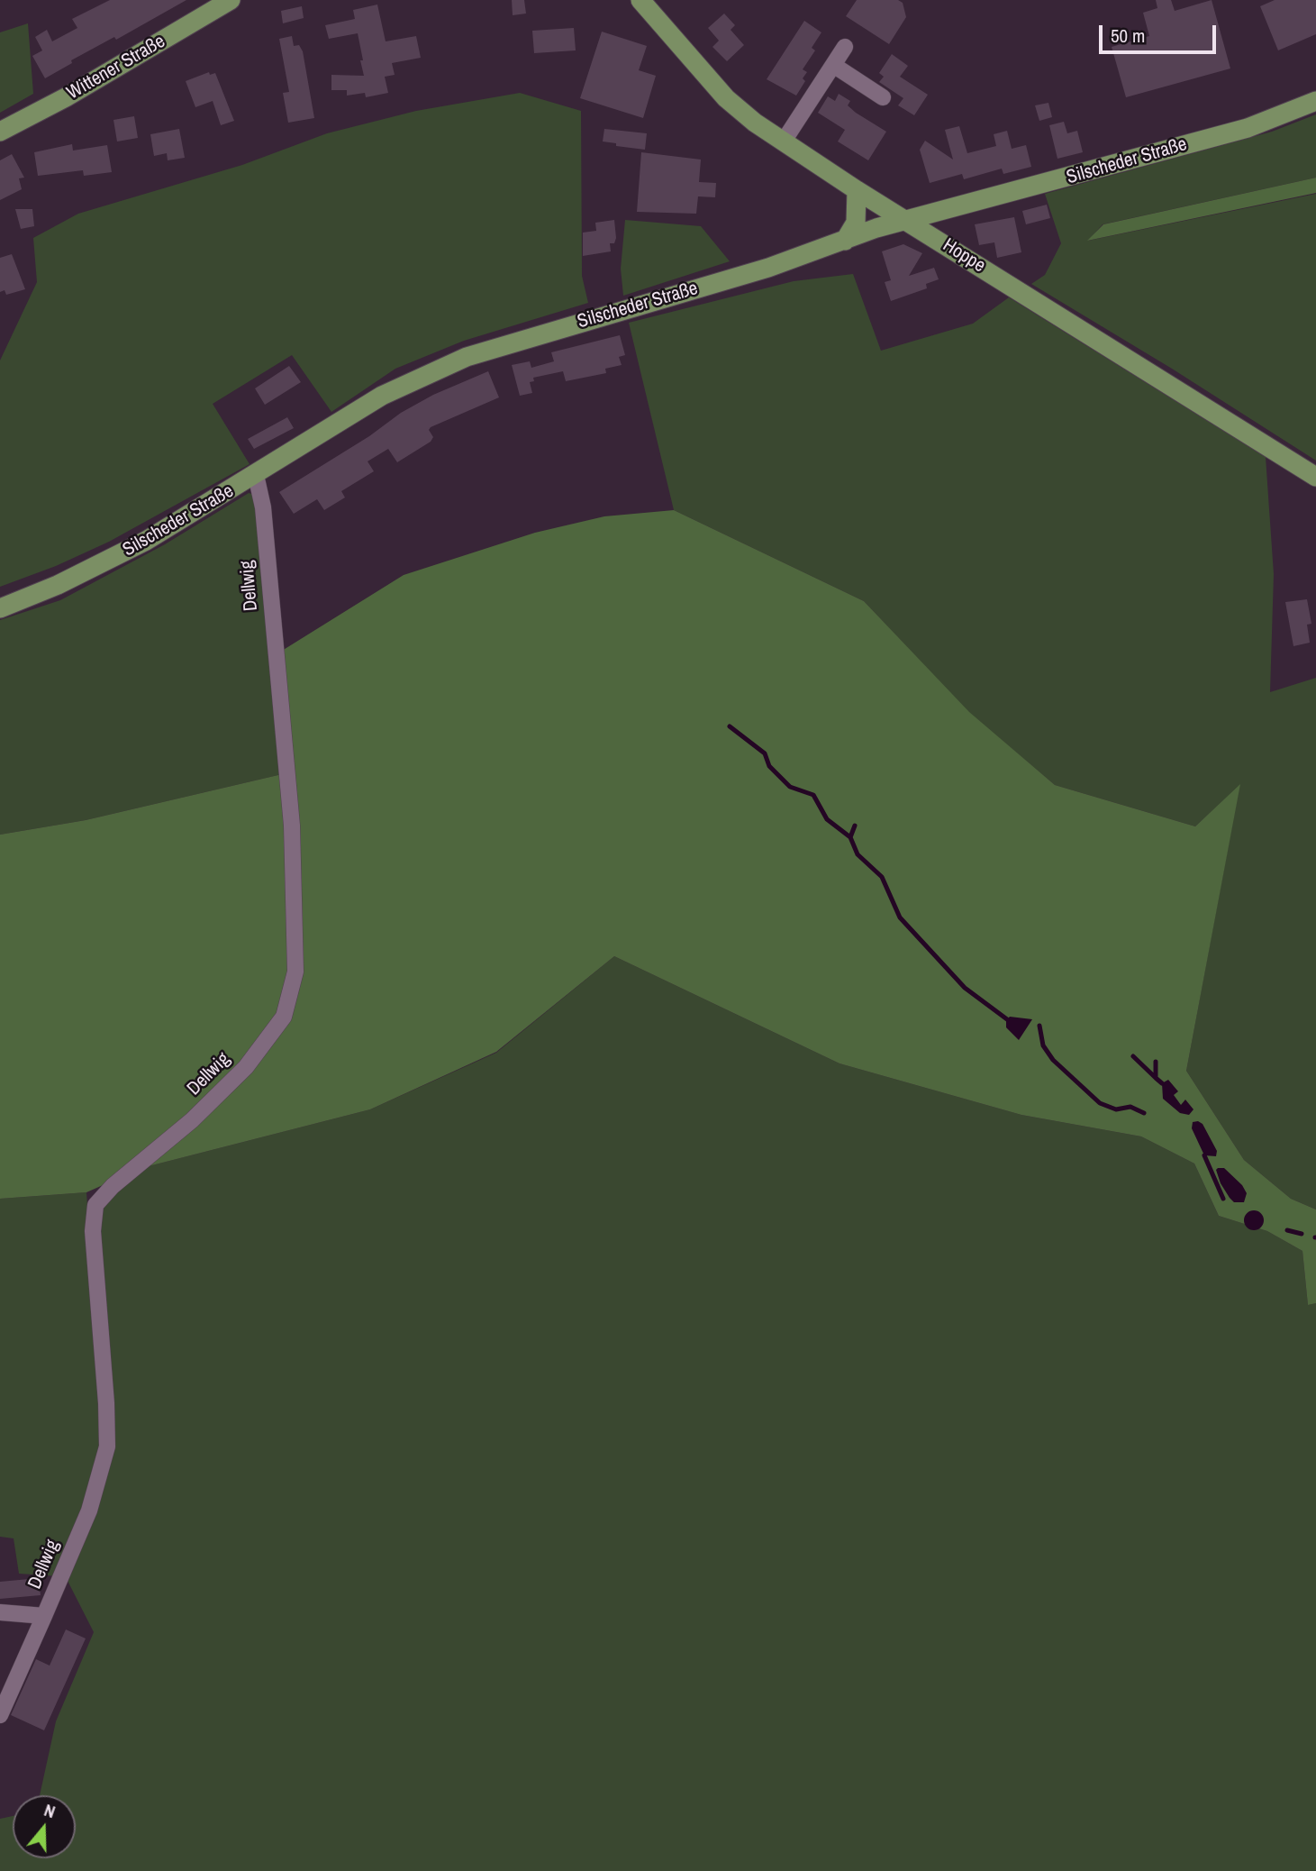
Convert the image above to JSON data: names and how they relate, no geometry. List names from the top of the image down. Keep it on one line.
{"streets":{"main road":["Wittener Straße","Silscheder Straße","Hoppe"],"street":["Dellwig"]},"crossings":[["Silscheder Straße","Hoppe"],["Silscheder Straße","Dellwig"]],"scale_bar":"50 m","north":"top"}
